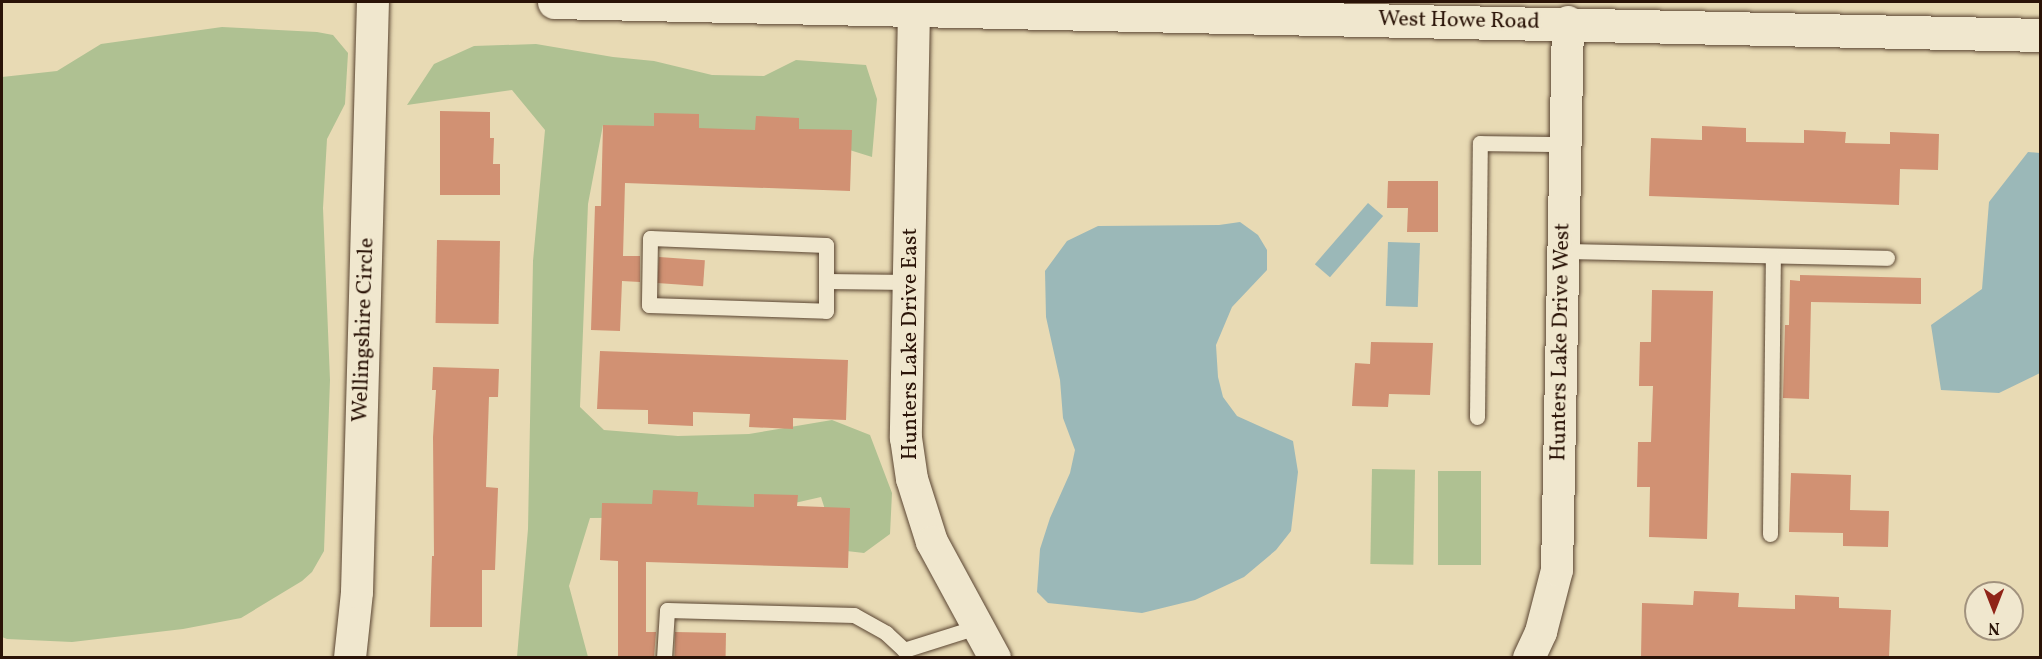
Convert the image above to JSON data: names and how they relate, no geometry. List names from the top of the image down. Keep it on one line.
{"streets":{"main road":["West Howe Road"],"street":["Wellingshire Circle","Hunters Lake Drive West","Hunters Lake Drive East"]},"crossings":[["West Howe Road","Hunters Lake Drive West"],["West Howe Road","Hunters Lake Drive East"]],"north":"bottom"}
